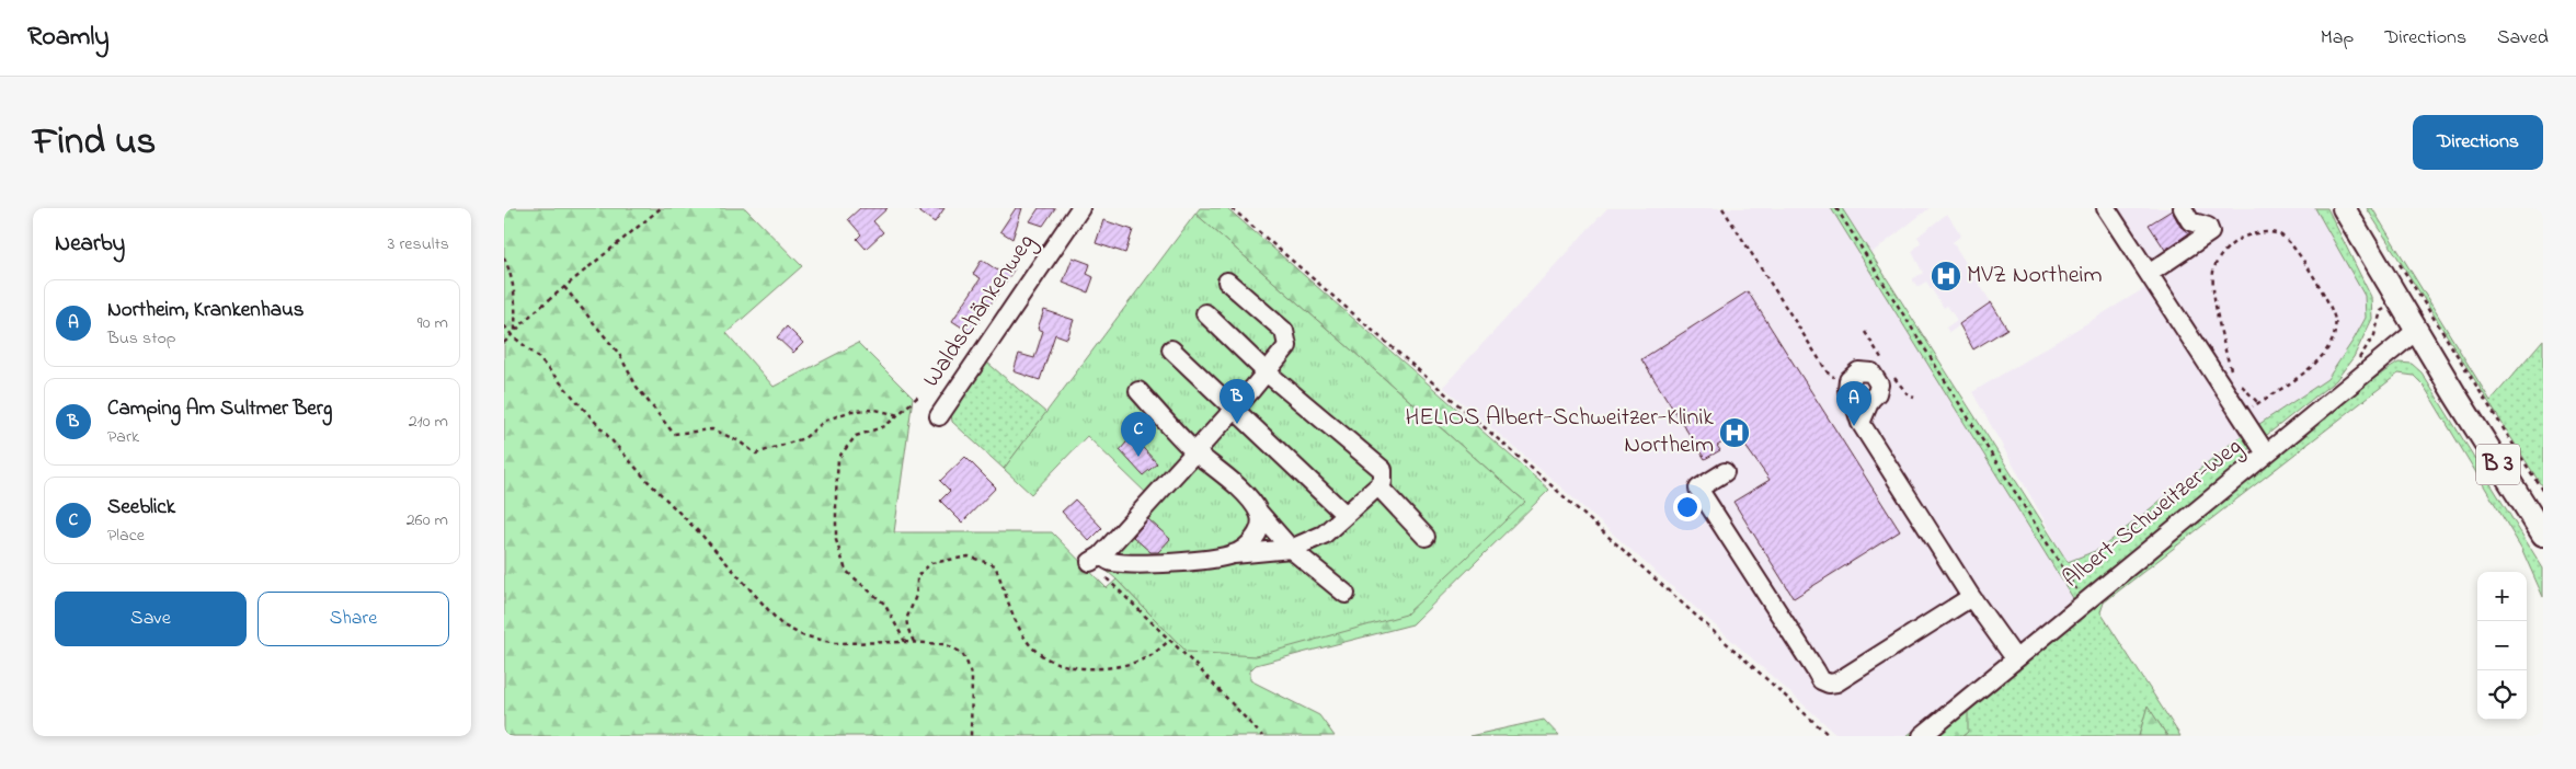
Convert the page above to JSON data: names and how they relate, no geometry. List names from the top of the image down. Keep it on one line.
{"streets":{"main road":["B 3"],"street":["Waldschänkenweg","Albert-Schweitzer-Weg"]},"crossings":[["B 3","Albert-Schweitzer-Weg"]],"places":{"hospital":["MVZ Northeim","HELIOS Albert-Schweitzer-Klinik Northeim"]},"page":{"header":"Roamly","nav":["Map","Directions","Saved"],"title":"Find us","buttons":["Directions",["Save","Share"]],"heading":["Nearby","3 results"],"list":[{"mark":"A","name":"Northeim, Krankenhaus","note":"Bus stop","value":"90 m"},{"mark":"B","name":"Camping Am Sultmer Berg","note":"Park","value":"210 m"},{"mark":"C","name":"Seeblick","note":"Place","value":"260 m"}],"pins":["B","A","C"],"map_buttons":["+","−"]}}
